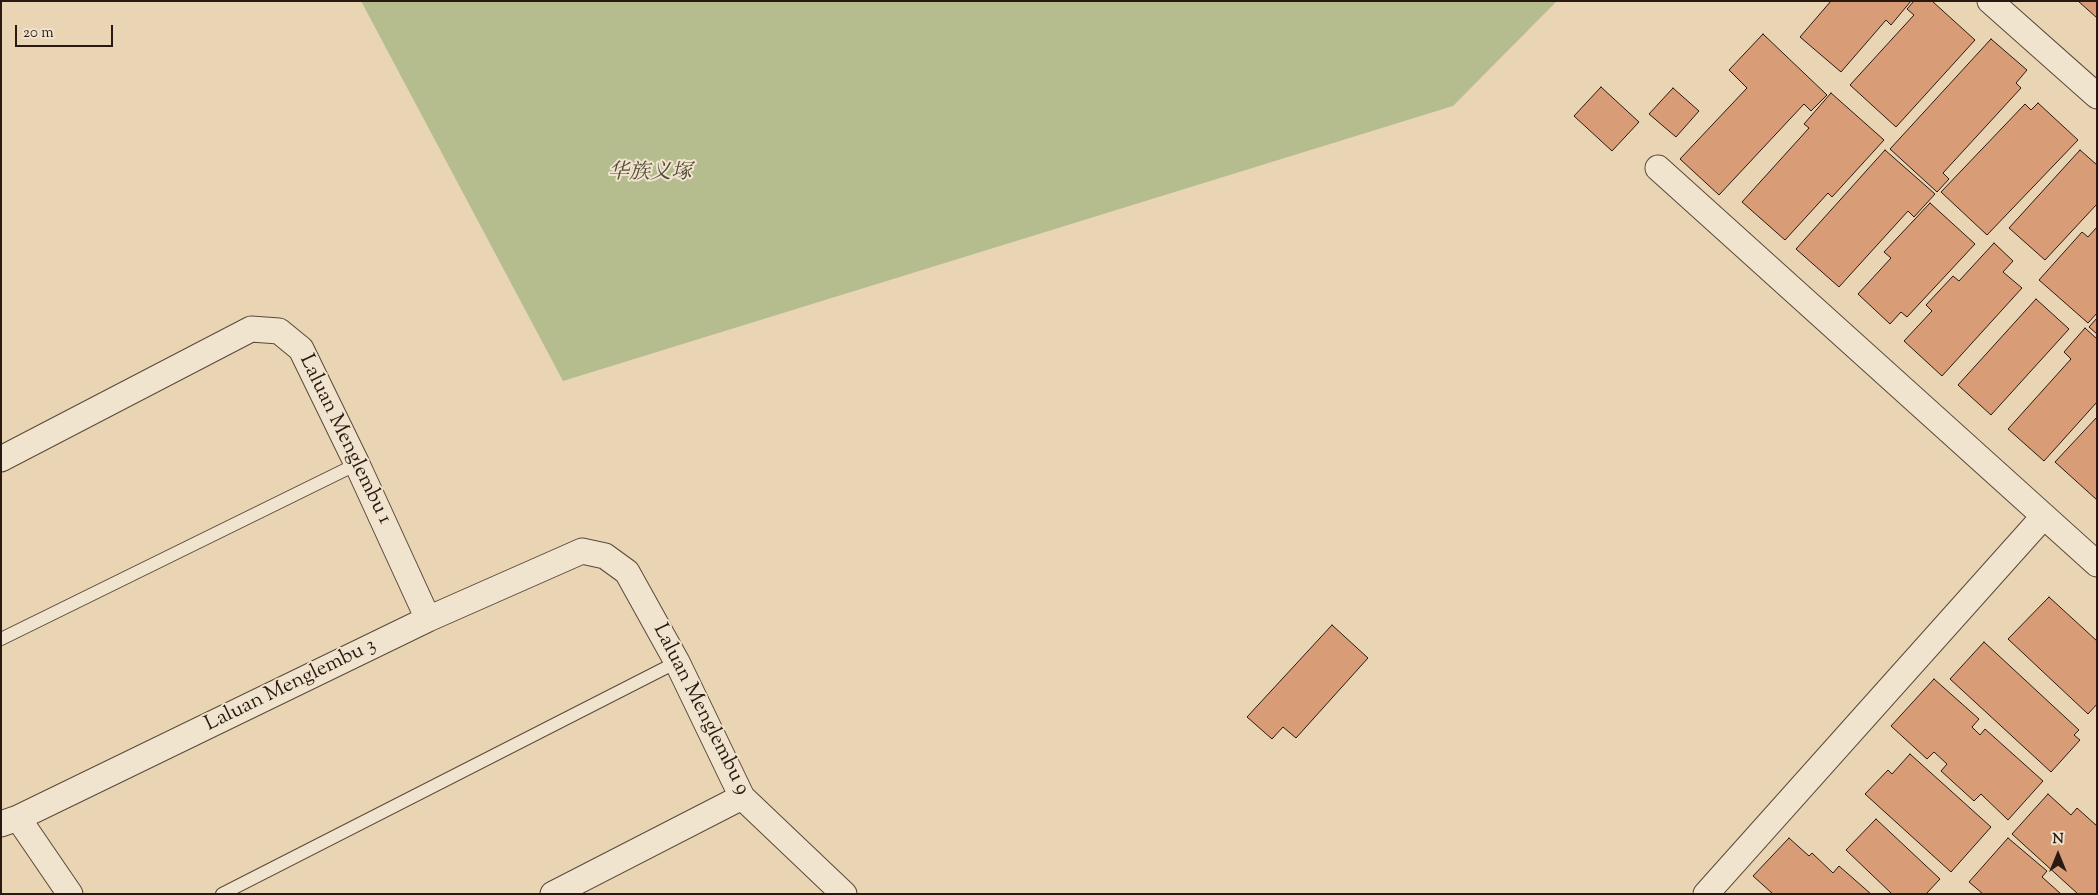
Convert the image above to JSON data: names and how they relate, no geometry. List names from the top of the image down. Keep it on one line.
{"streets":{"street":["Laluan Menglembu 1","Laluan Menglembu 3","Laluan Menglembu 9"]},"crossings":[["Laluan Menglembu 1","Laluan Menglembu 3"],["Laluan Menglembu 3","Laluan Menglembu 9"]],"parks":["华族义塚"],"scale_bar":"20 m","north":"top"}
